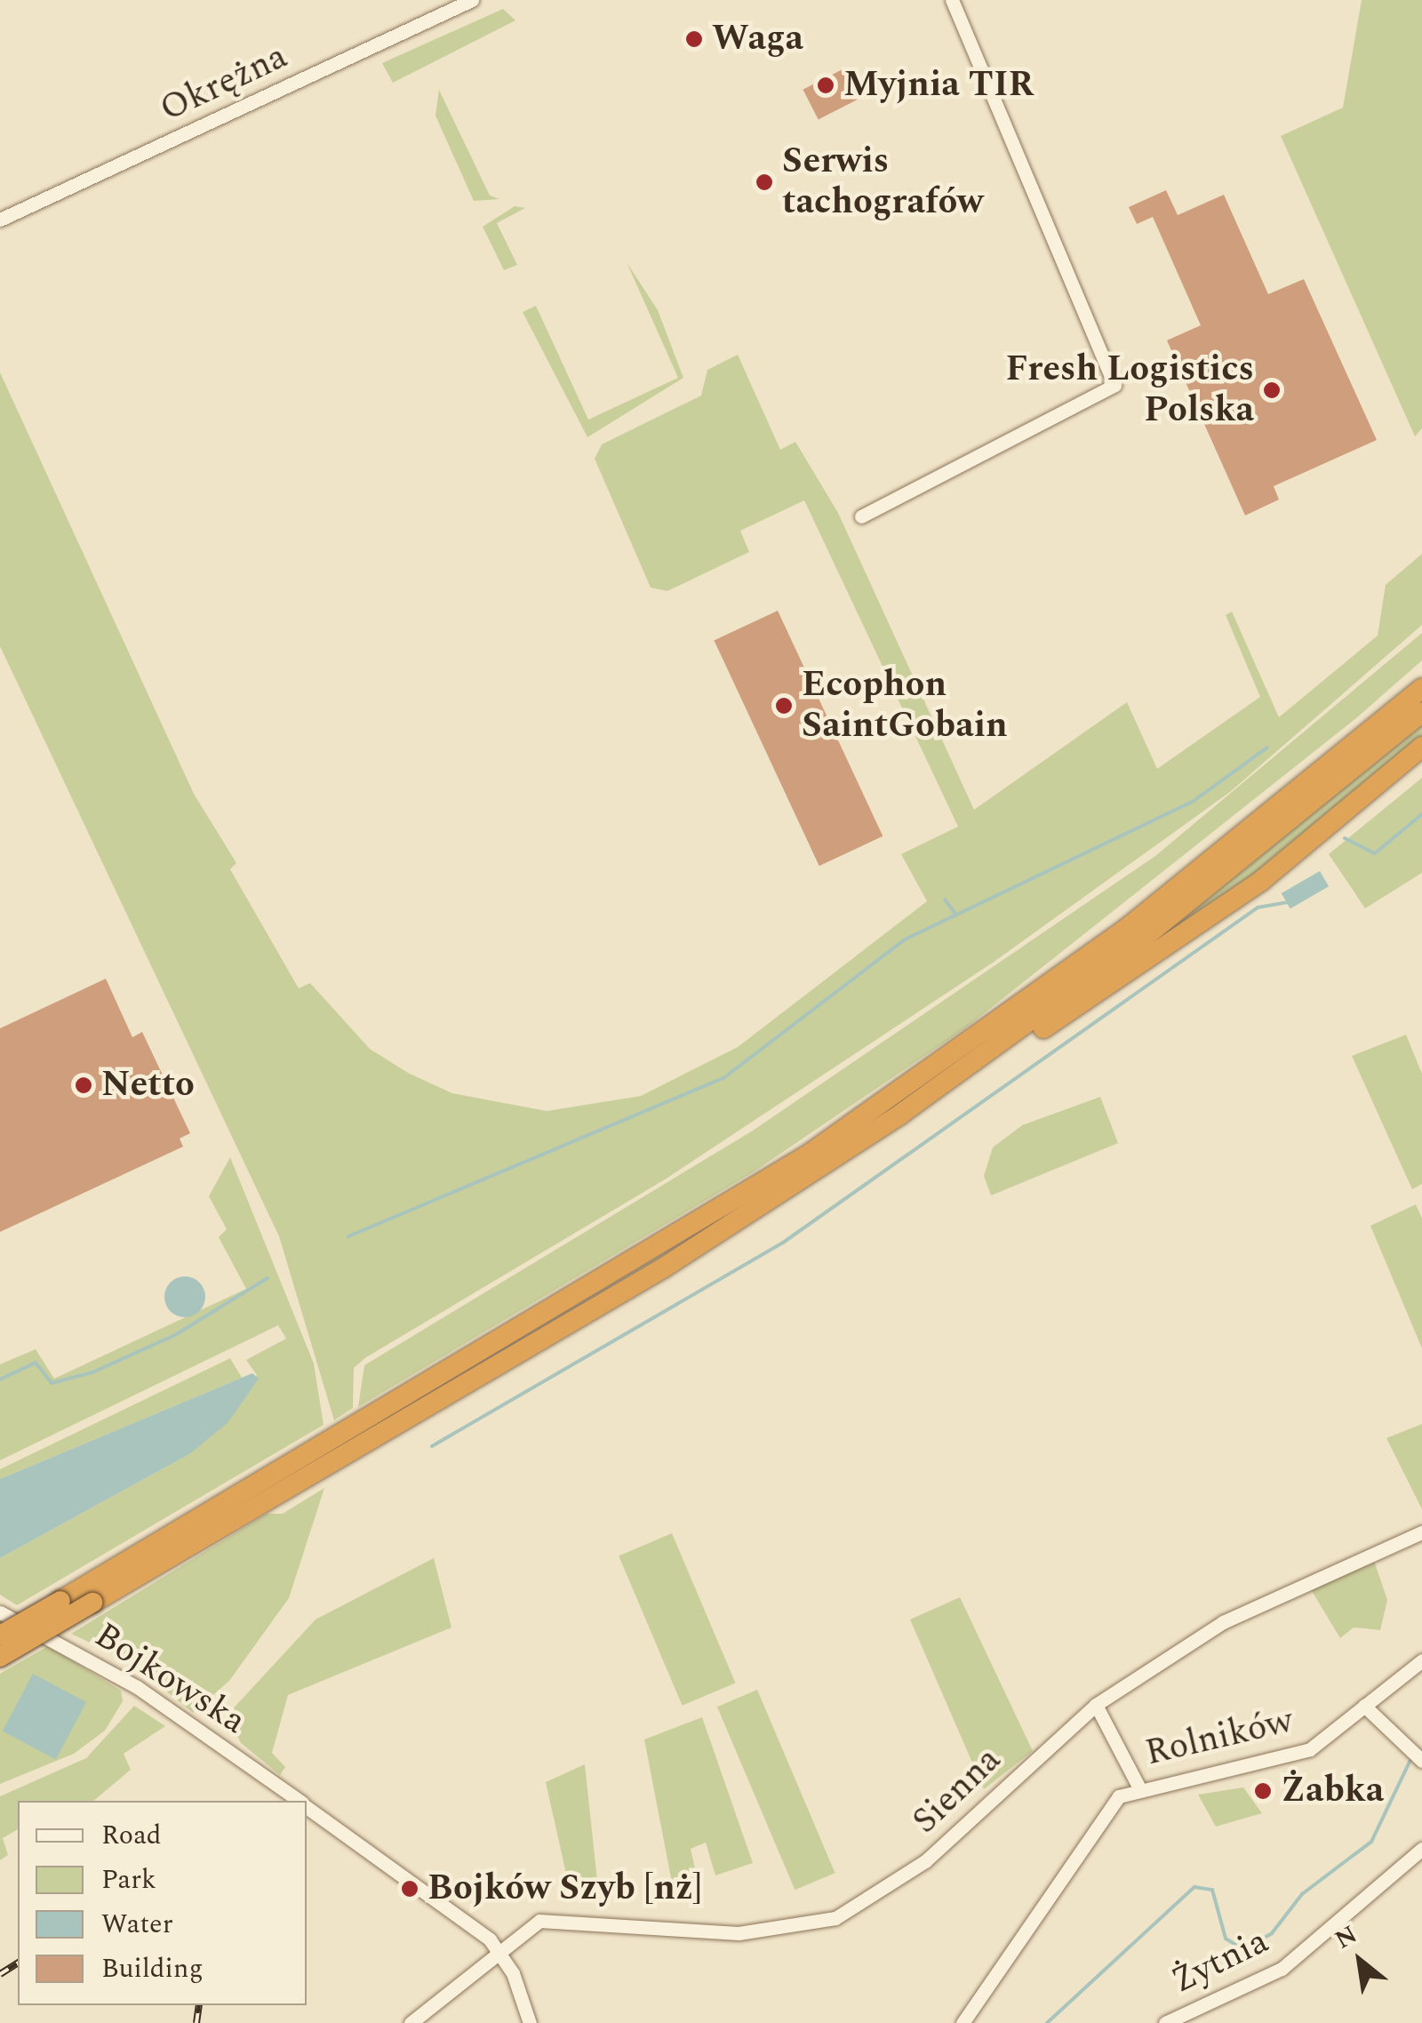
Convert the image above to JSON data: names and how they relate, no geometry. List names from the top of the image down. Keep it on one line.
{"streets":{"street":["Okrężna","Bojkowska","Rolników","Sienna","Żytnia"]},"crossings":[["Bojkowska","Sienna"]],"places":["Waga","Myjnia TIR","Serwis tachografów","Fresh Logistics Polska","Ecophon SaintGobain","Netto","Żabka","Bojków Szyb [nż]"],"legend":["Road","Park","Water","Building"],"north":"top left"}
